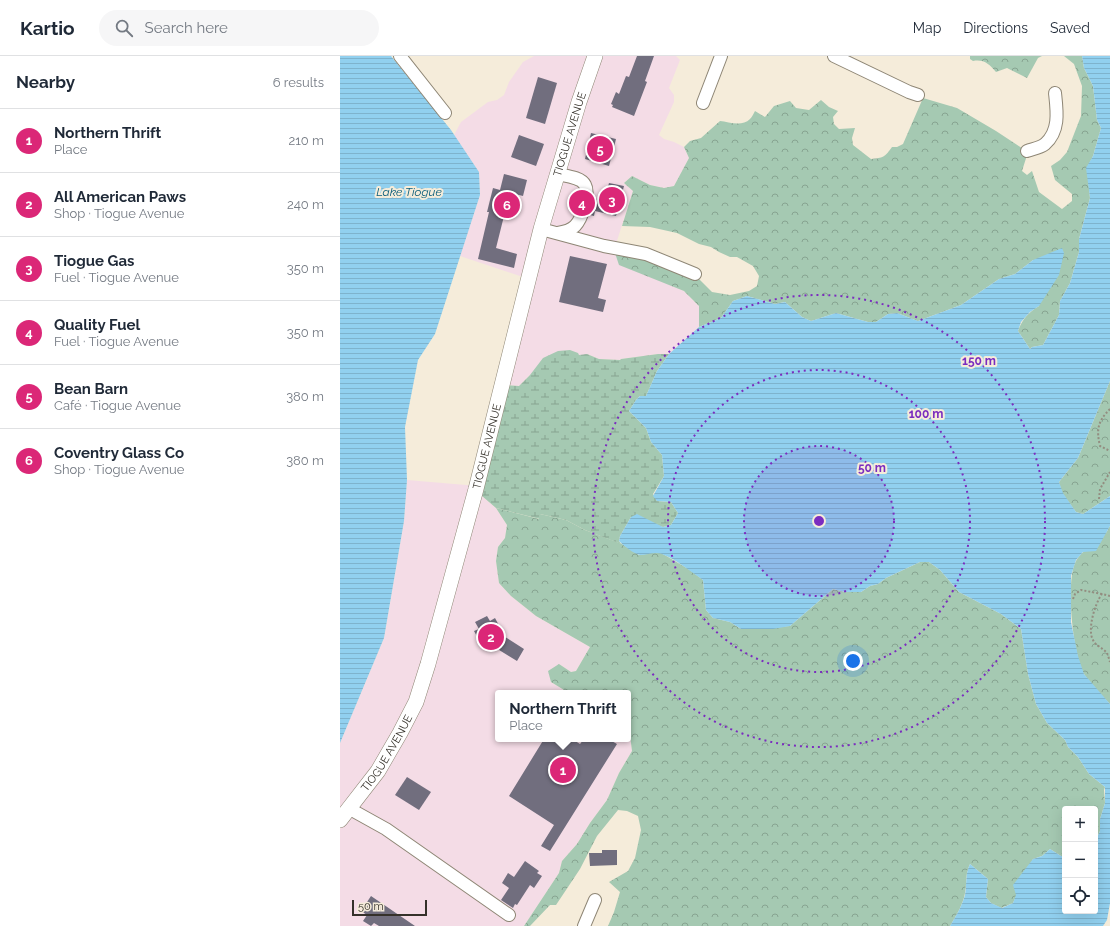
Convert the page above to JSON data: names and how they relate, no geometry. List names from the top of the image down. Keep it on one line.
{"streets":{"main road":["TIOGUE AVENUE"]},"water":["Lake Tiogue"],"scale_bar":"50 m","page":{"header":"Kartio","search":"Search here","nav":["Map","Directions","Saved"],"heading":["Nearby","6 results"],"list":[{"mark":"1","name":"Northern Thrift","note":"Place","value":"210 m"},{"mark":"2","name":"All American Paws","note":"Shop · Tiogue Avenue","value":"240 m"},{"mark":"3","name":"Tiogue Gas","note":"Fuel · Tiogue Avenue","value":"350 m"},{"mark":"4","name":"Quality Fuel","note":"Fuel · Tiogue Avenue","value":"350 m"},{"mark":"5","name":"Bean Barn","note":"Café · Tiogue Avenue","value":"380 m"},{"mark":"6","name":"Coventry Glass Co","note":"Shop · Tiogue Avenue","value":"380 m"}],"pins":["5","3","4","6","2","1"],"popup":["Northern Thrift","Place"],"map_buttons":["+","−"],"scale":"50 m"},"rings":["150 m","100 m","50 m"]}
